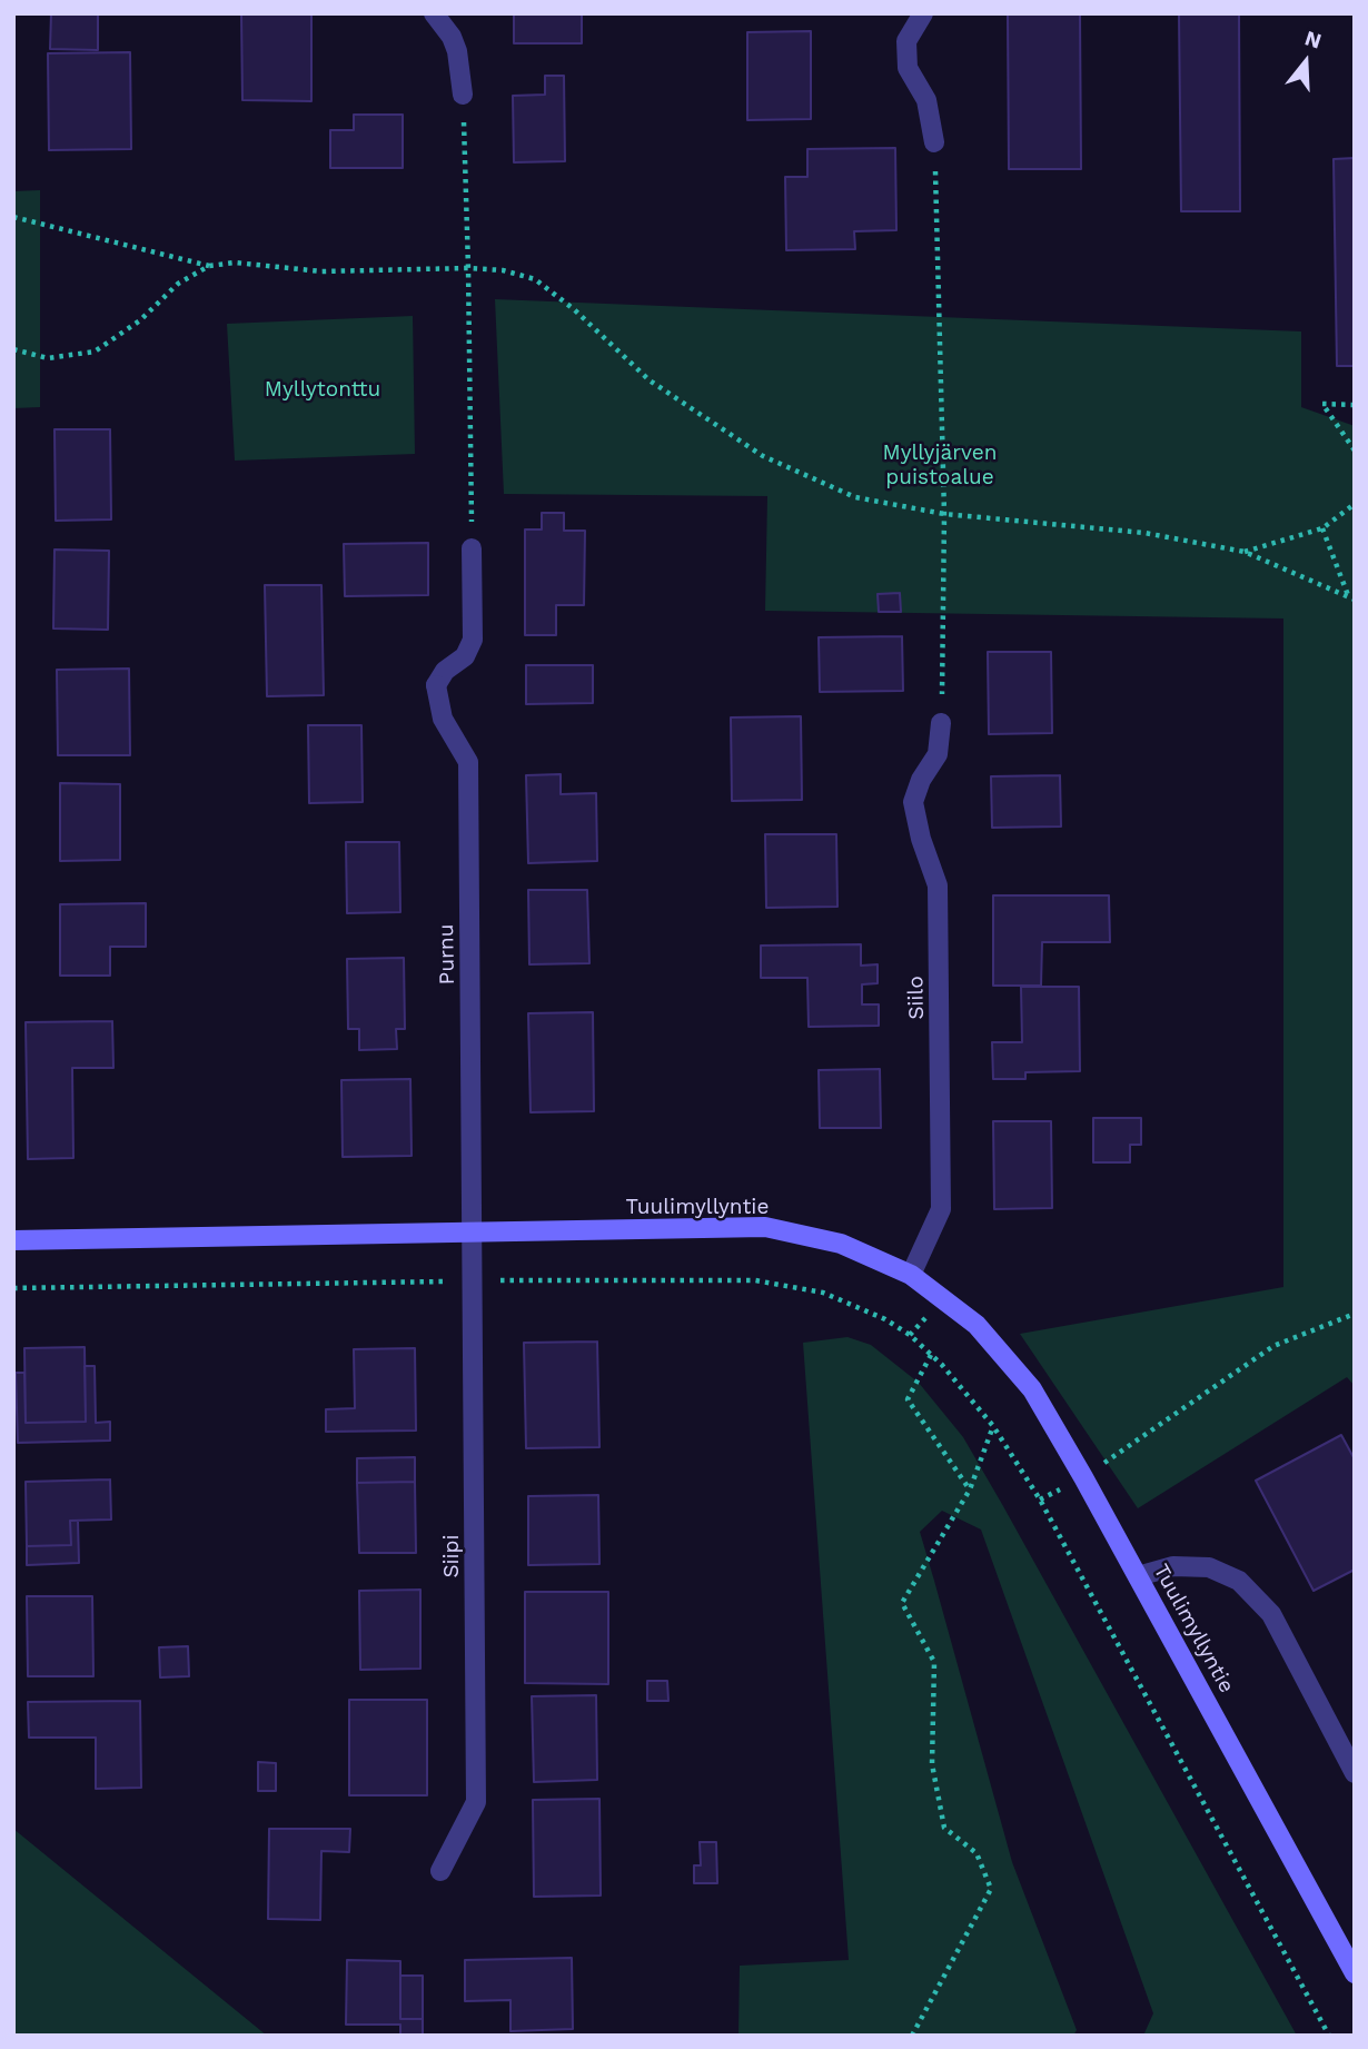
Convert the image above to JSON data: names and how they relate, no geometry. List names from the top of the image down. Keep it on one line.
{"streets":{"street":["Purnu","Siilo","Tuulimyllyntie","Siipi"]},"crossings":[["Purnu","Tuulimyllyntie"],["Purnu","Siipi"],["Siilo","Tuulimyllyntie"],["Tuulimyllyntie","Siipi"]],"parks":["Myllytonttu","Myllyjärven puistoalue"],"north":"top"}
